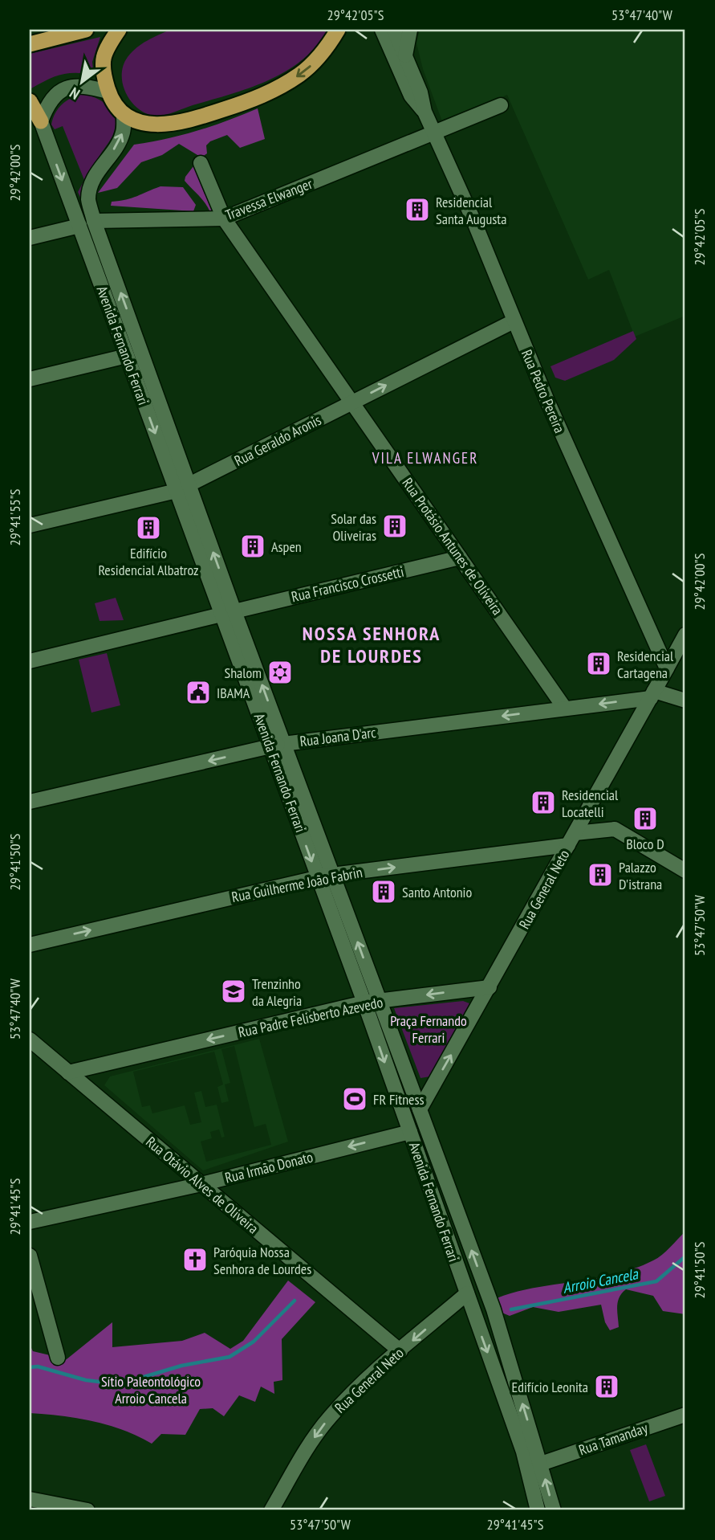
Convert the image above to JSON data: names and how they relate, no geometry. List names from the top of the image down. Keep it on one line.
{"streets":{"street":["Travessa Elwanger","Avenida Fernando Ferrari","Rua Pedro Pereira","Rua Geraldo Aronis","Rua Protásio Antunes de Oliveira","Rua Francisco Crossetti","Rua Joana D'arc","Rua Guilherme João Fabrin","Rua General Neto","Rua Padre Felisberto Azevedo","Rua Irmão Donato","Rua Otávio Alves de Oliveira","Rua Tamanday"]},"crossings":[["Travessa Elwanger","Avenida Fernando Ferrari"],["Travessa Elwanger","Rua Pedro Pereira"],["Travessa Elwanger","Rua Protásio Antunes de Oliveira"],["Avenida Fernando Ferrari","Rua Geraldo Aronis"],["Avenida Fernando Ferrari","Rua Francisco Crossetti"],["Avenida Fernando Ferrari","Rua Joana D'arc"],["Avenida Fernando Ferrari","Rua Guilherme João Fabrin"],["Avenida Fernando Ferrari","Rua General Neto"],["Avenida Fernando Ferrari","Rua Padre Felisberto Azevedo"],["Avenida Fernando Ferrari","Rua Irmão Donato"],["Avenida Fernando Ferrari","Rua Tamanday"],["Rua Pedro Pereira","Rua Geraldo Aronis"],["Rua Pedro Pereira","Rua General Neto"],["Rua Geraldo Aronis","Rua Protásio Antunes de Oliveira"],["Rua Protásio Antunes de Oliveira","Rua Francisco Crossetti"],["Rua Protásio Antunes de Oliveira","Rua Joana D'arc"],["Rua Joana D'arc","Rua General Neto"],["Rua Guilherme João Fabrin","Rua General Neto"],["Rua General Neto","Rua Padre Felisberto Azevedo"],["Rua General Neto","Rua Otávio Alves de Oliveira"],["Rua Padre Felisberto Azevedo","Rua Otávio Alves de Oliveira"],["Rua Irmão Donato","Rua Otávio Alves de Oliveira"]],"one_way":["Rua Joana D'arc","Rua Guilherme João Fabrin","Rua Padre Felisberto Azevedo","Rua Irmão Donato"],"districts":["VILA ELWANGER","NOSSA SENHORA DE LOURDES"],"water":["Arroio Cancela"],"parks":["Praça Fernando Ferrari","Sítio Paleontológico Arroio Cancela"],"places":{"building":["Residencial Santa Augusta","Solar das Oliveiras","Edifício Residencial Albatroz","Aspen","Residencial Cartagena","Residencial Locatelli","Bloco D","Palazzo D'istrana","Santo Antonio","Edifício Leonita"],"synagogue":["Shalom"],"public building":["IBAMA"],"school or university":["Trenzinho da Alegria"],"sports":["FR Fitness"],"church":["Paróquia Nossa Senhora de Lourdes"]},"north":"bottom left","coordinates":["29°42'05\"S","53°47'40\"W","29°42'00\"S","29°41'55\"S","29°41'50\"S","53°47'50\"W","29°41'45\"S"]}
